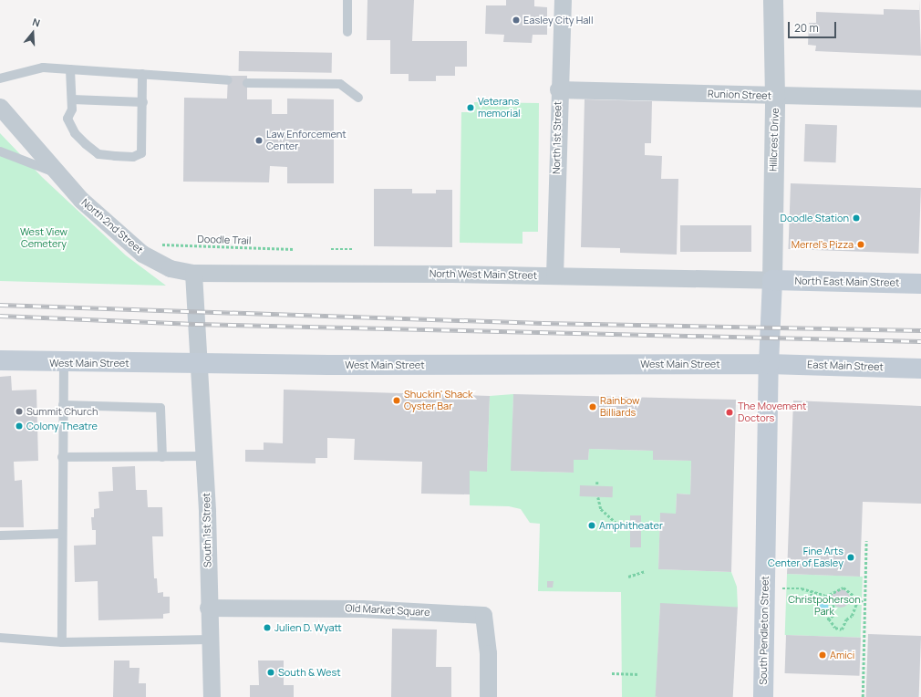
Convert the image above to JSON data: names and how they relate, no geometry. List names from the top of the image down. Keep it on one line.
{"streets":{"main road":["North East Main Street","West Main Street","East Main Street","South Pendleton Street"],"street":["Runion Street","North 1st Street","Hillcrest Drive","North 2nd Street","North West Main Street","South 1st Street","Old Market Square"],"path":["Doodle Trail"]},"crossings":[["Runion Street","North 1st Street"],["Runion Street","Hillcrest Drive"],["North 1st Street","North West Main Street"],["Hillcrest Drive","North West Main Street"],["Hillcrest Drive","North East Main Street"],["Hillcrest Drive","South Pendleton Street"],["North 2nd Street","North West Main Street"],["North West Main Street","North East Main Street"],["North West Main Street","South Pendleton Street"],["North East Main Street","South Pendleton Street"],["West Main Street","East Main Street"],["West Main Street","South 1st Street"],["West Main Street","South Pendleton Street"],["East Main Street","South Pendleton Street"],["South 1st Street","Old Market Square"]],"parks":["West View Cemetery","Christpoherson Park"],"places":["Easley City Hall","Veterans memorial","Law Enforcement Center","Doodle Station","Merrel's Pizza","Shuckin' Shack Oyster Bar","Rainbow Billiards","Summit Church","The Movement Doctors","Colony Theatre","Amphitheater","Fine Arts Center of Easley","Julien D. Wyatt","Amici","South & West"],"scale_bar":"20 m","north":"top"}
